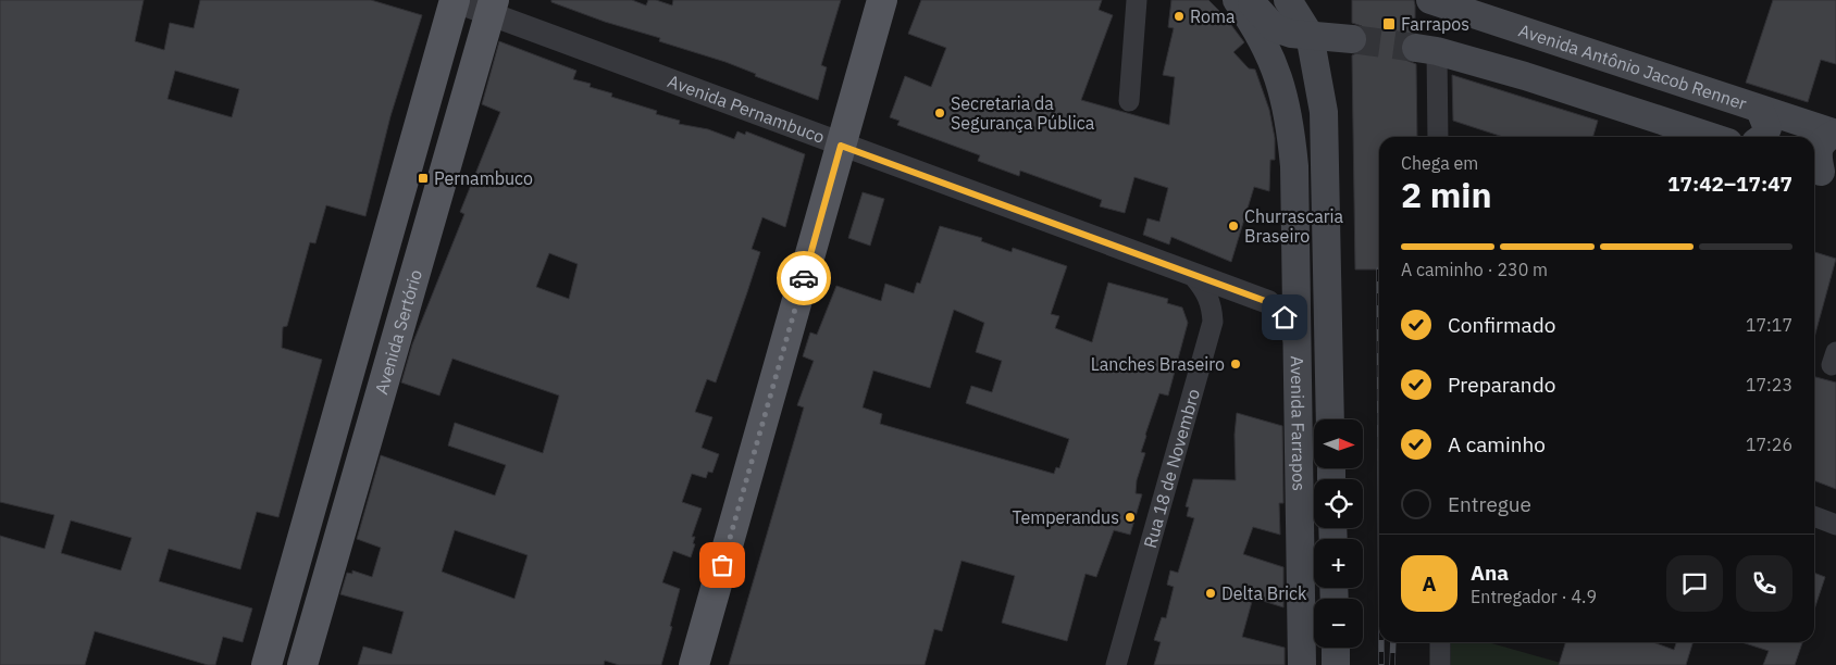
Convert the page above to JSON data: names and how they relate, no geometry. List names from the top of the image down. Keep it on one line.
{"streets":{"main road":["Avenida Antônio Jacob Renner","Avenida Sertório","Avenida Farrapos"],"street":["Avenida Pernambuco","Rua 18 de Novembro"]},"crossings":[["Avenida Pernambuco","Avenida Sertório"],["Avenida Pernambuco","Avenida Farrapos"],["Avenida Pernambuco","Rua 18 de Novembro"]],"places":{"other":["Roma","Secretaria da Segurança Pública","Churrascaria Braseiro","Lanches Braseiro","Temperandus","Delta Brick"],"transit":["Farrapos","Pernambuco"]},"north":"right","page":{"heading":["2 min","Chega em","17:42–17:47"],"panel":["Ana","Entregador · 4.9"],"bar":"A caminho · 230 m","list":[["Confirmado","17:17"],["Preparando","17:23"],["A caminho","17:26"],"Entregue"],"map_buttons":["+","−"],"round":"A"}}
